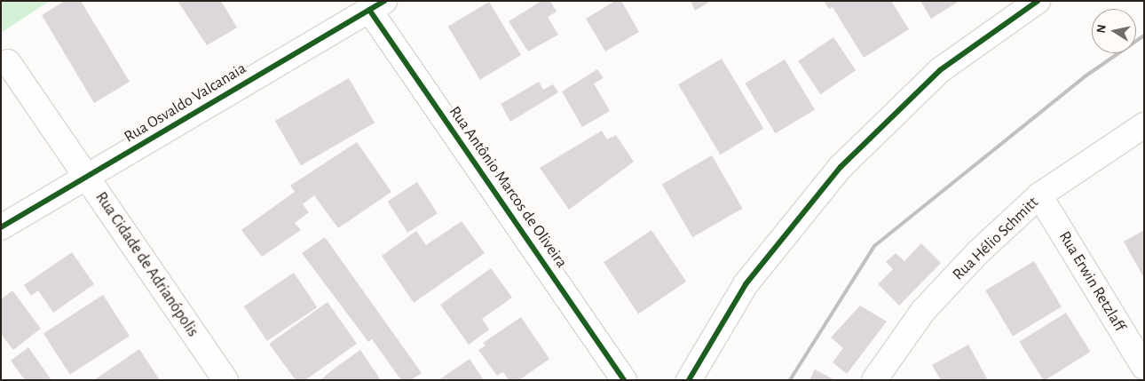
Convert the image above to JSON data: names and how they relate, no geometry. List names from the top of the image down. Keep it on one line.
{"streets":{"street":["Rua Osvaldo Valcanaia","Rua Antônio Marcos de Oliveira","Rua Hélio Schmitt","Rua Cidade de Adrianópolis","Rua Erwin Retzlaff"]},"crossings":[["Rua Osvaldo Valcanaia","Rua Antônio Marcos de Oliveira"],["Rua Osvaldo Valcanaia","Rua Cidade de Adrianópolis"],["Rua Hélio Schmitt","Rua Erwin Retzlaff"]],"north":"left"}
